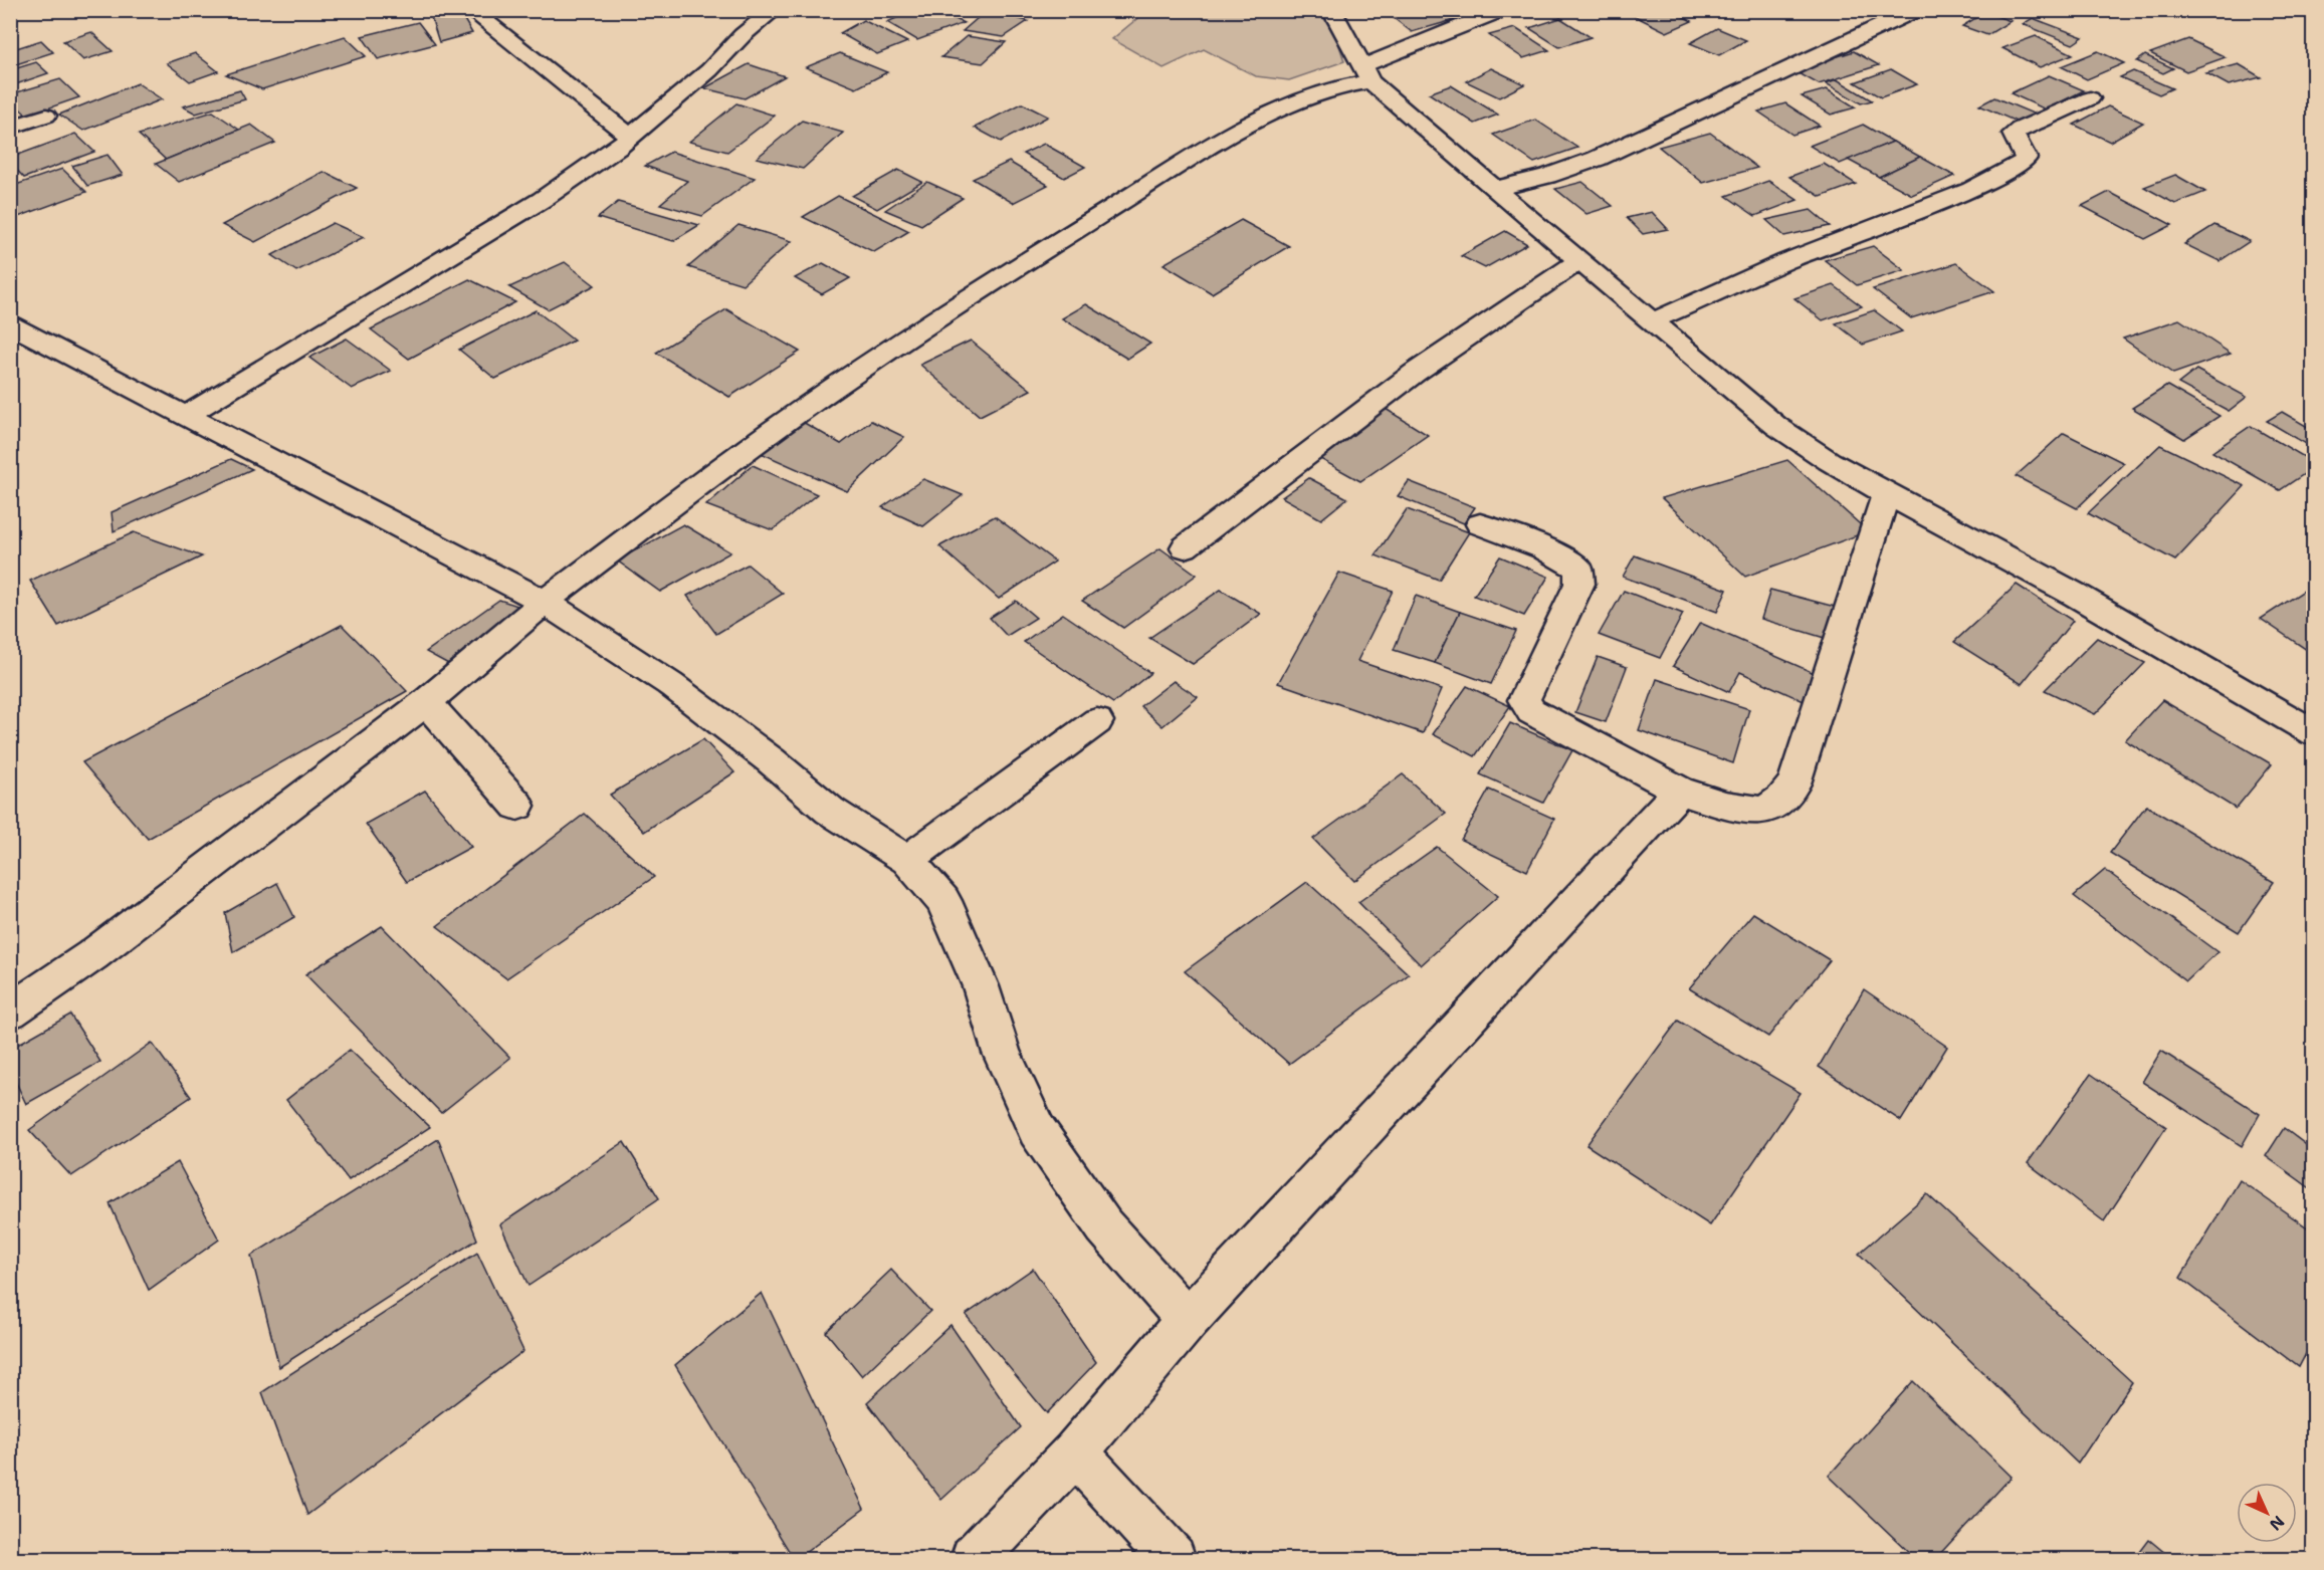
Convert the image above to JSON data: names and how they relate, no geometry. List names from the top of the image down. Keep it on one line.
{"north":"bottom right"}
